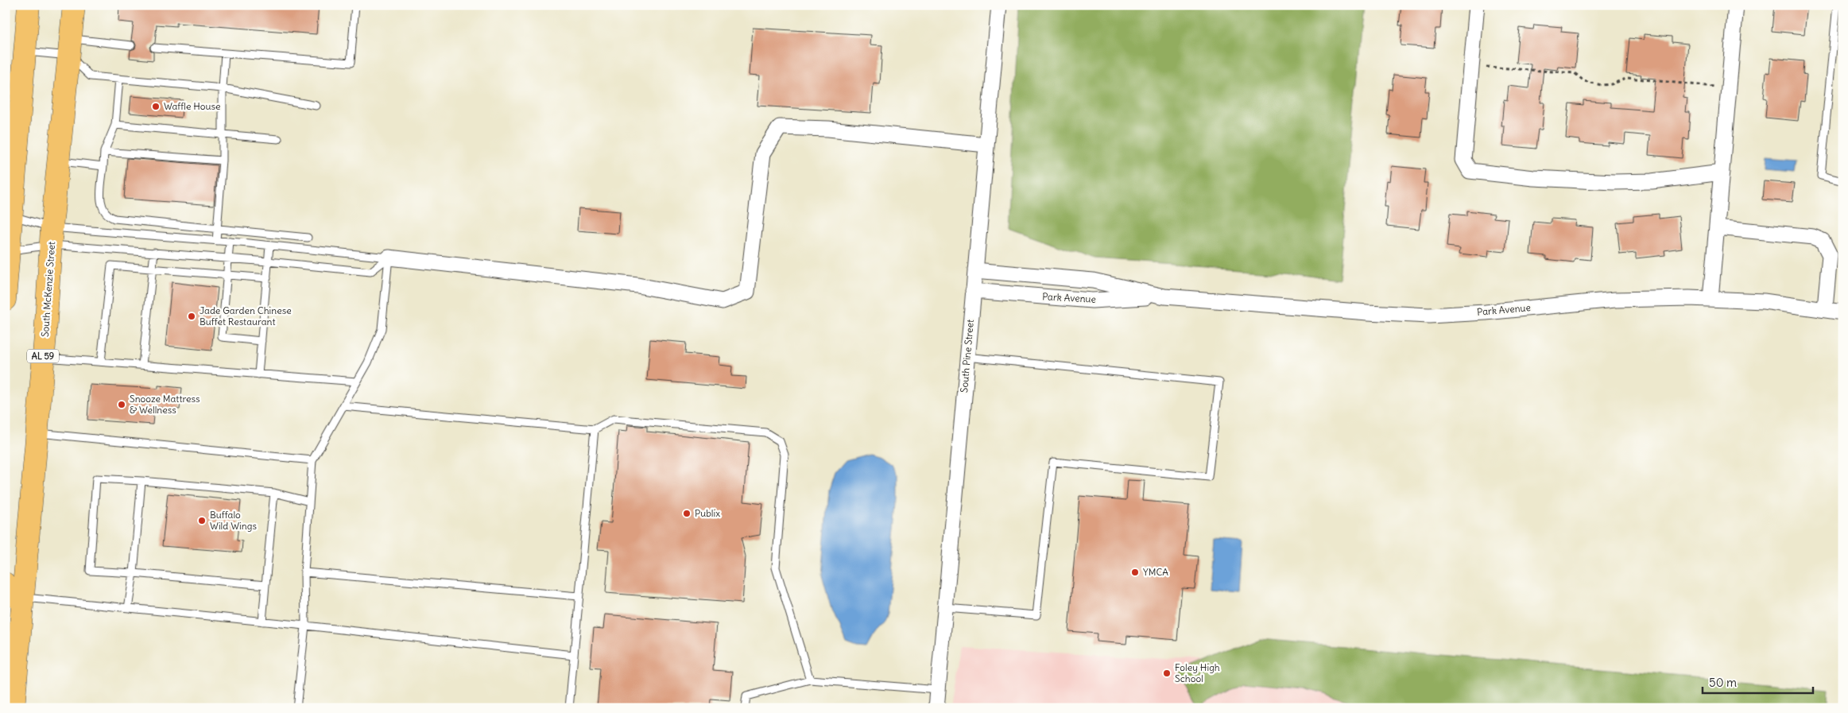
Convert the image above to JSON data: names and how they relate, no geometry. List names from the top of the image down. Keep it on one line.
{"streets":{"main road":["South McKenzie Street","AL 59"],"street":["Park Avenue","South Pine Street"]},"crossings":[["Park Avenue","South Pine Street"]],"places":["Waffle House","Jade Garden Chinese Buffet Restaurant","Snooze Mattress & Wellness","Publix","Buffalo Wild Wings","YMCA","Foley High School"],"scale_bar":"50 m"}
